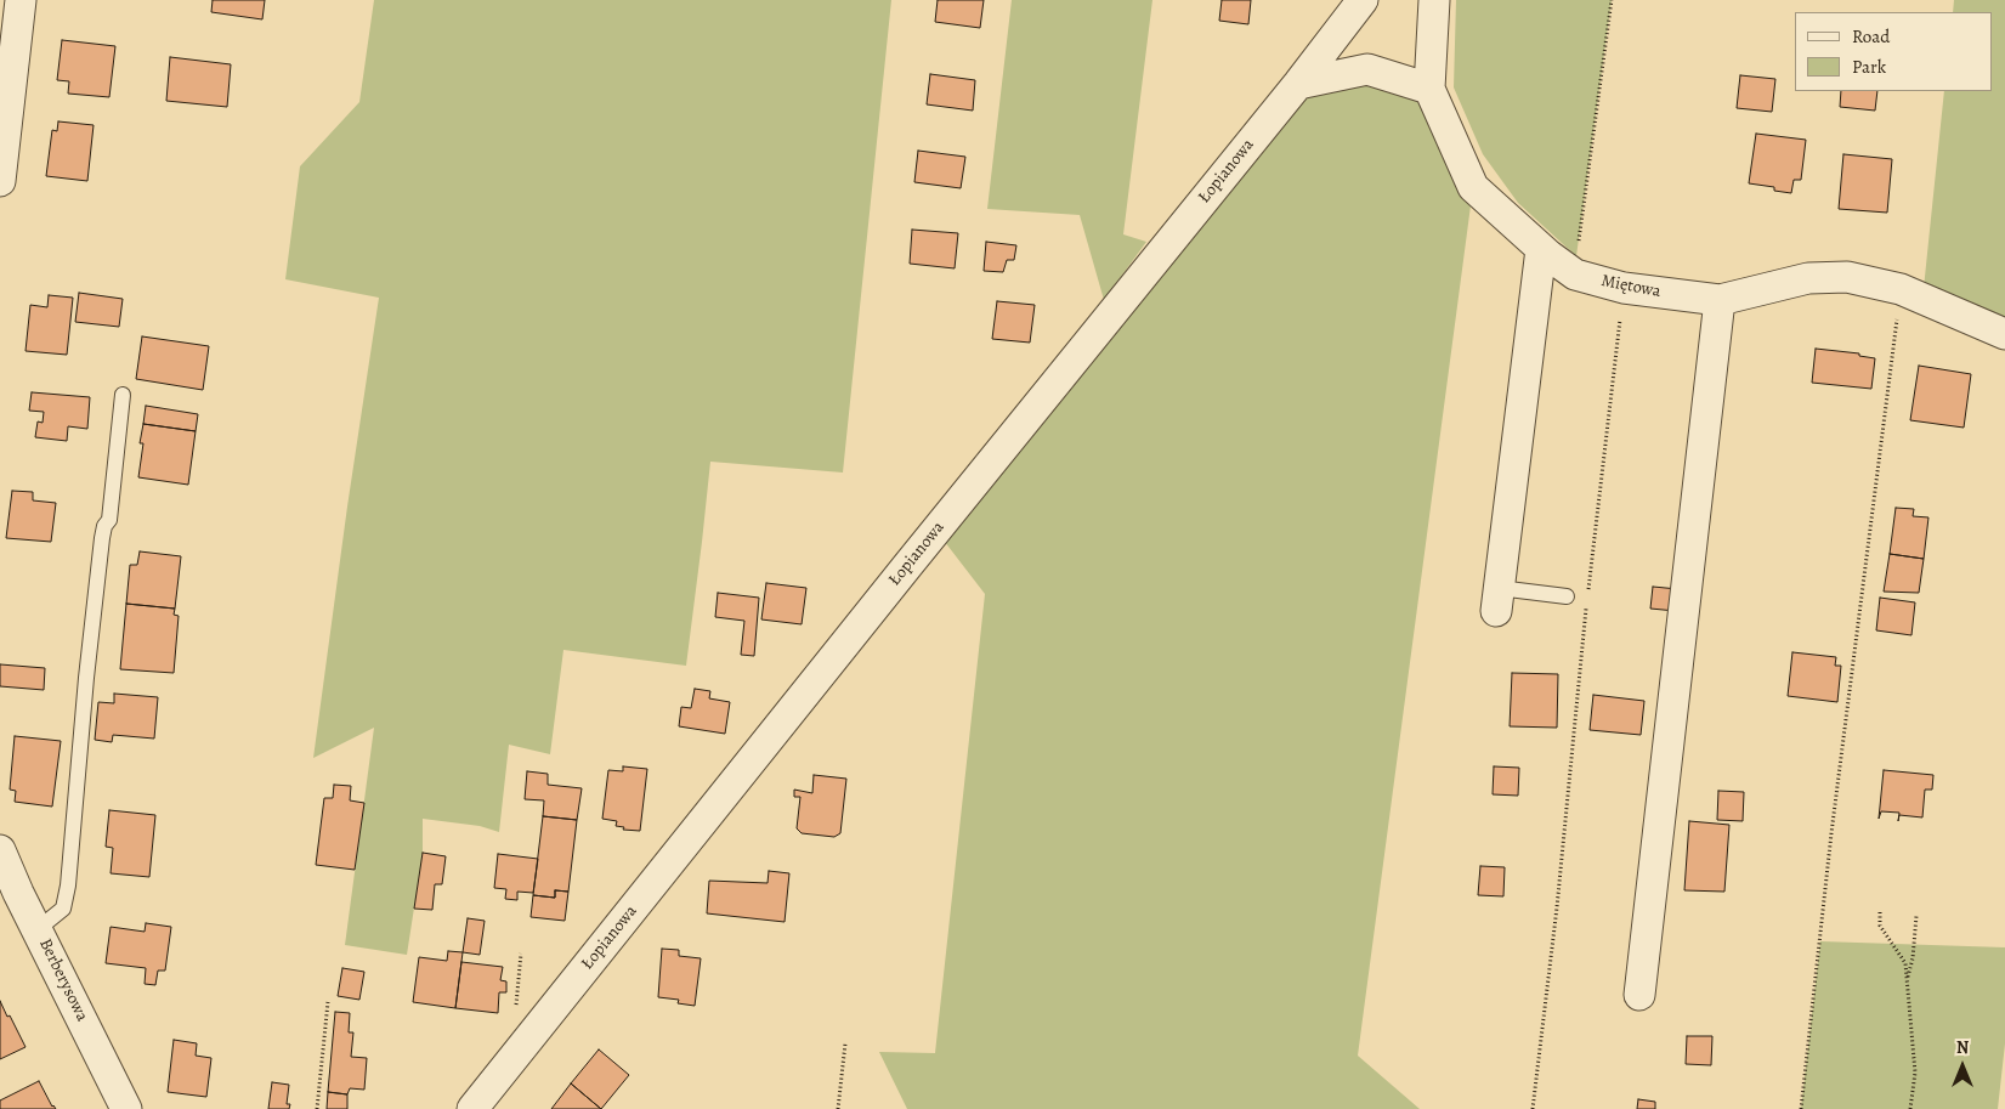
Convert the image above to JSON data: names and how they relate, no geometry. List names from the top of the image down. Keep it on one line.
{"streets":{"street":["Łopianowa","Miętowa","Berberysowa"]},"legend":["Road","Park"],"north":"top"}
